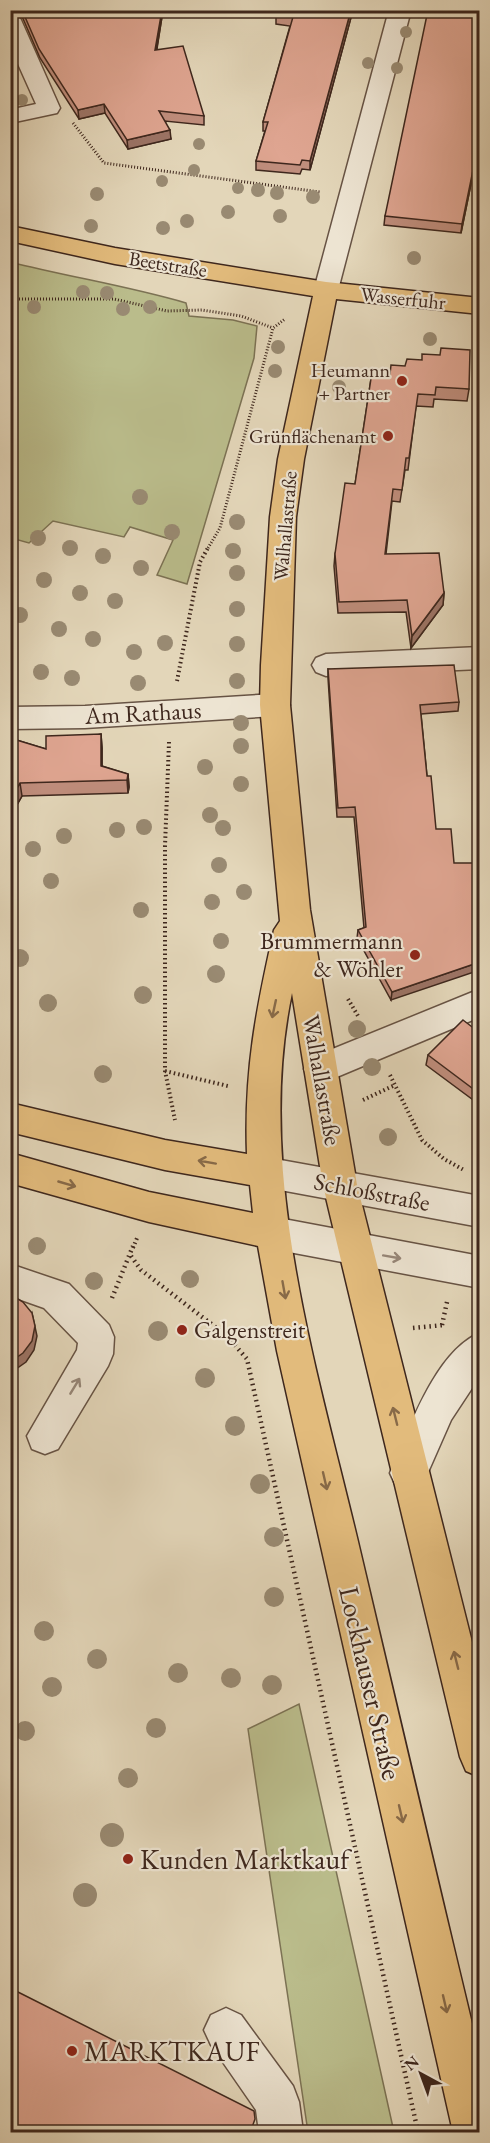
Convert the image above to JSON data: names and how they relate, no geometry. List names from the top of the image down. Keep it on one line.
{"streets":{"main road":["Beetstraße","Wasserfuhr","Walhallastraße","Lockhauser Straße"],"street":["Am Rathaus","Schloßstraße"]},"crossings":[["Beetstraße","Wasserfuhr"],["Beetstraße","Walhallastraße"],["Wasserfuhr","Walhallastraße"],["Walhallastraße","Am Rathaus"],["Walhallastraße","Schloßstraße"],["Walhallastraße","Lockhauser Straße"]],"places":["Heumann + Partner","Grünflächenamt","Brummermann & Wöhler","Galgenstreit","Kunden Marktkauf","MARKTKAUF"],"north":"top left"}
